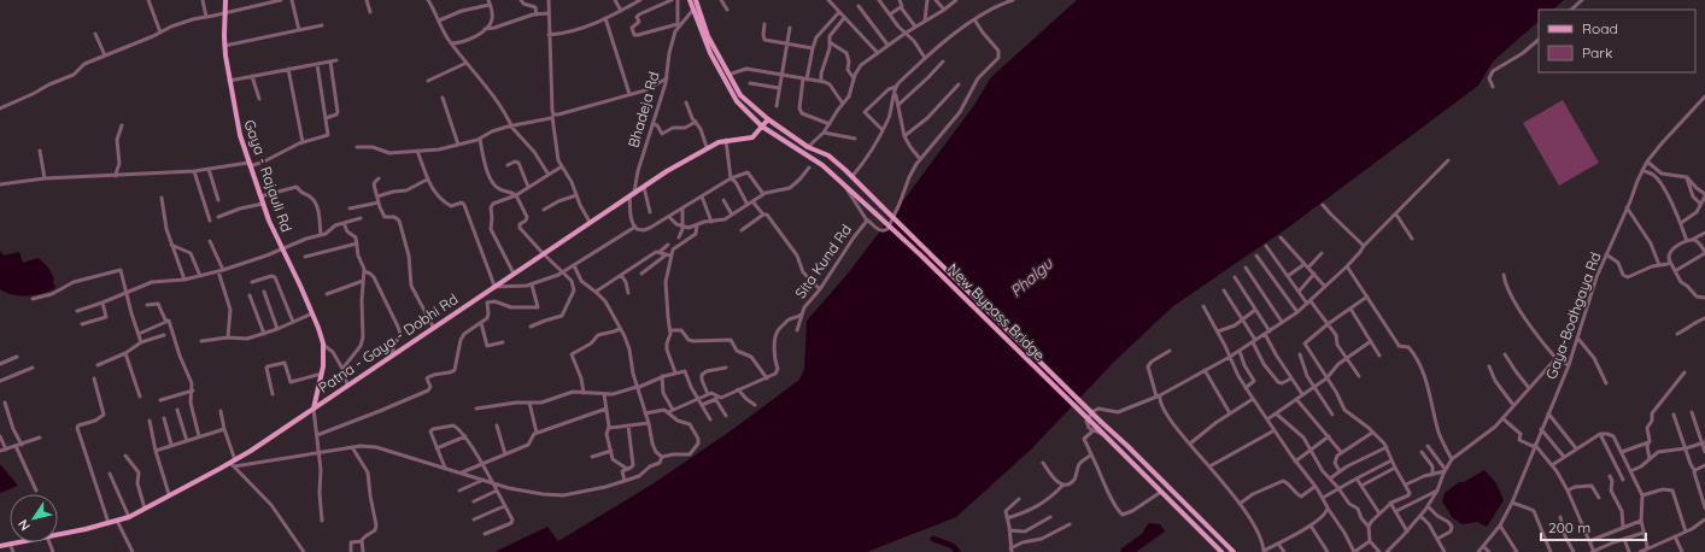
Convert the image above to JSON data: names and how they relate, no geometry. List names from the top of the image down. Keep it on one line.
{"streets":{"main road":["Gaya - Rajauli Rd","New Bypass Bridge","Patna - Gaya - Dobhi Rd"],"street":["Bhadeja Rd","Sita Kund Rd","Gaya-Bodhgaya Rd"]},"crossings":[["Bhadeja Rd","New Bypass Bridge"],["Bhadeja Rd","Patna - Gaya - Dobhi Rd"],["Gaya - Rajauli Rd","Patna - Gaya - Dobhi Rd"],["Sita Kund Rd","New Bypass Bridge"],["New Bypass Bridge","Patna - Gaya - Dobhi Rd"]],"water":["Phalgu"],"legend":["Road","Park"],"scale_bar":"200 m","north":"bottom left"}
